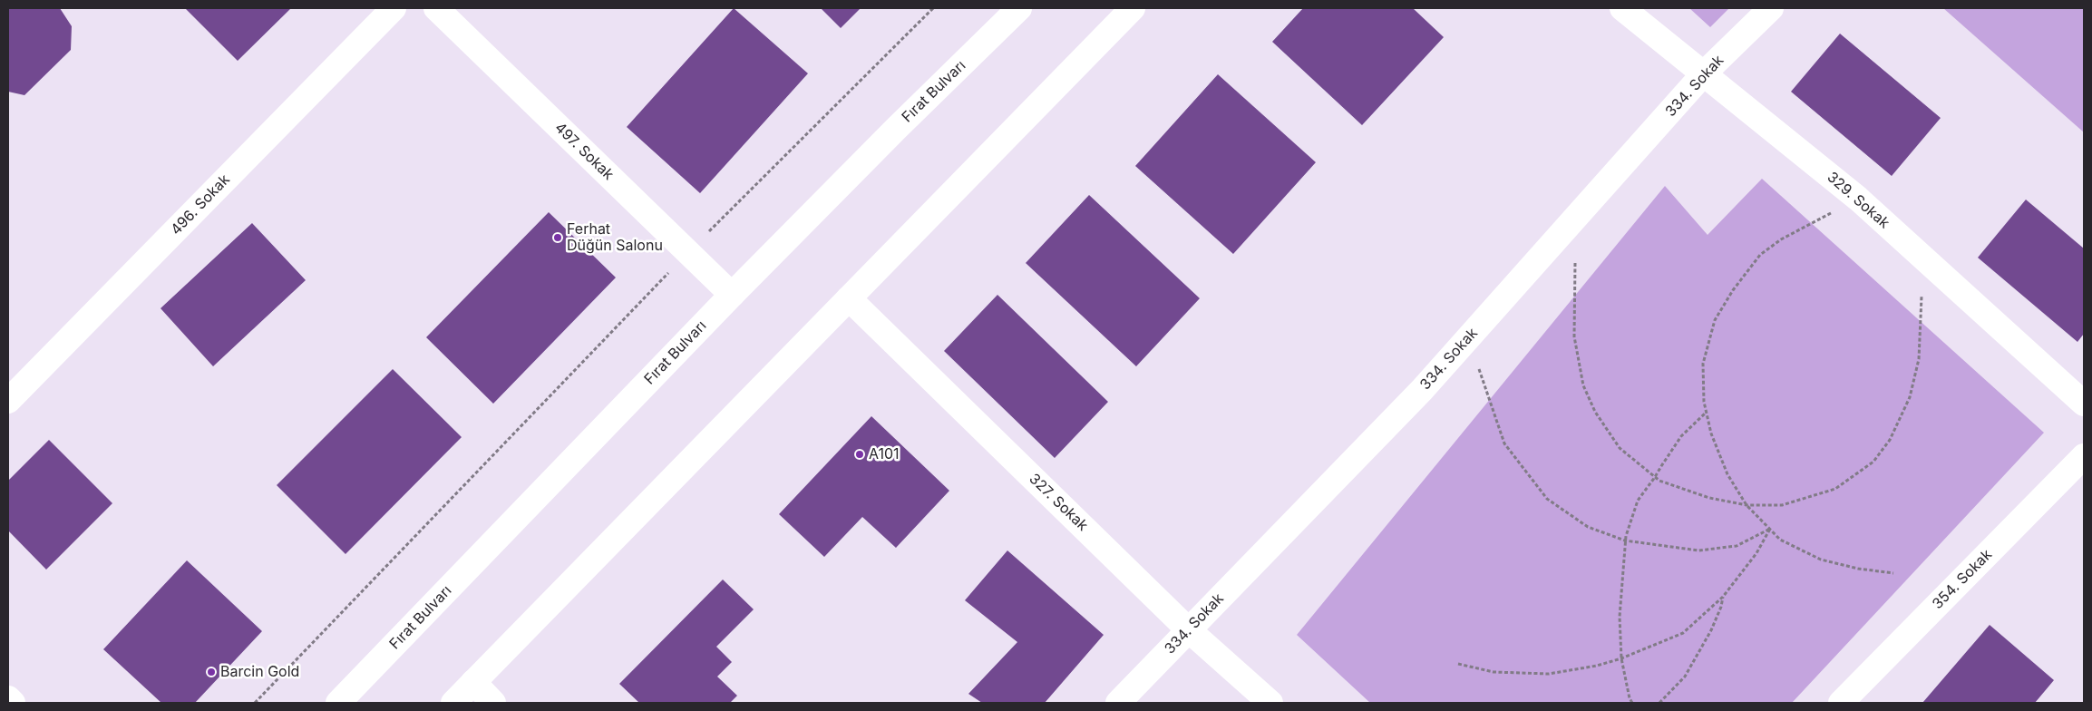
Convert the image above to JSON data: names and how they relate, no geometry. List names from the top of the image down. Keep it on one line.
{"streets":{"street":["334. Sokak","Fırat Bulvarı","497. Sokak","329. Sokak","496. Sokak","327. Sokak","354. Sokak"]},"crossings":[["334. Sokak","329. Sokak"],["334. Sokak","327. Sokak"],["Fırat Bulvarı","497. Sokak"]],"places":["Ferhat Düğün Salonu","A101","Barcin Gold"]}
